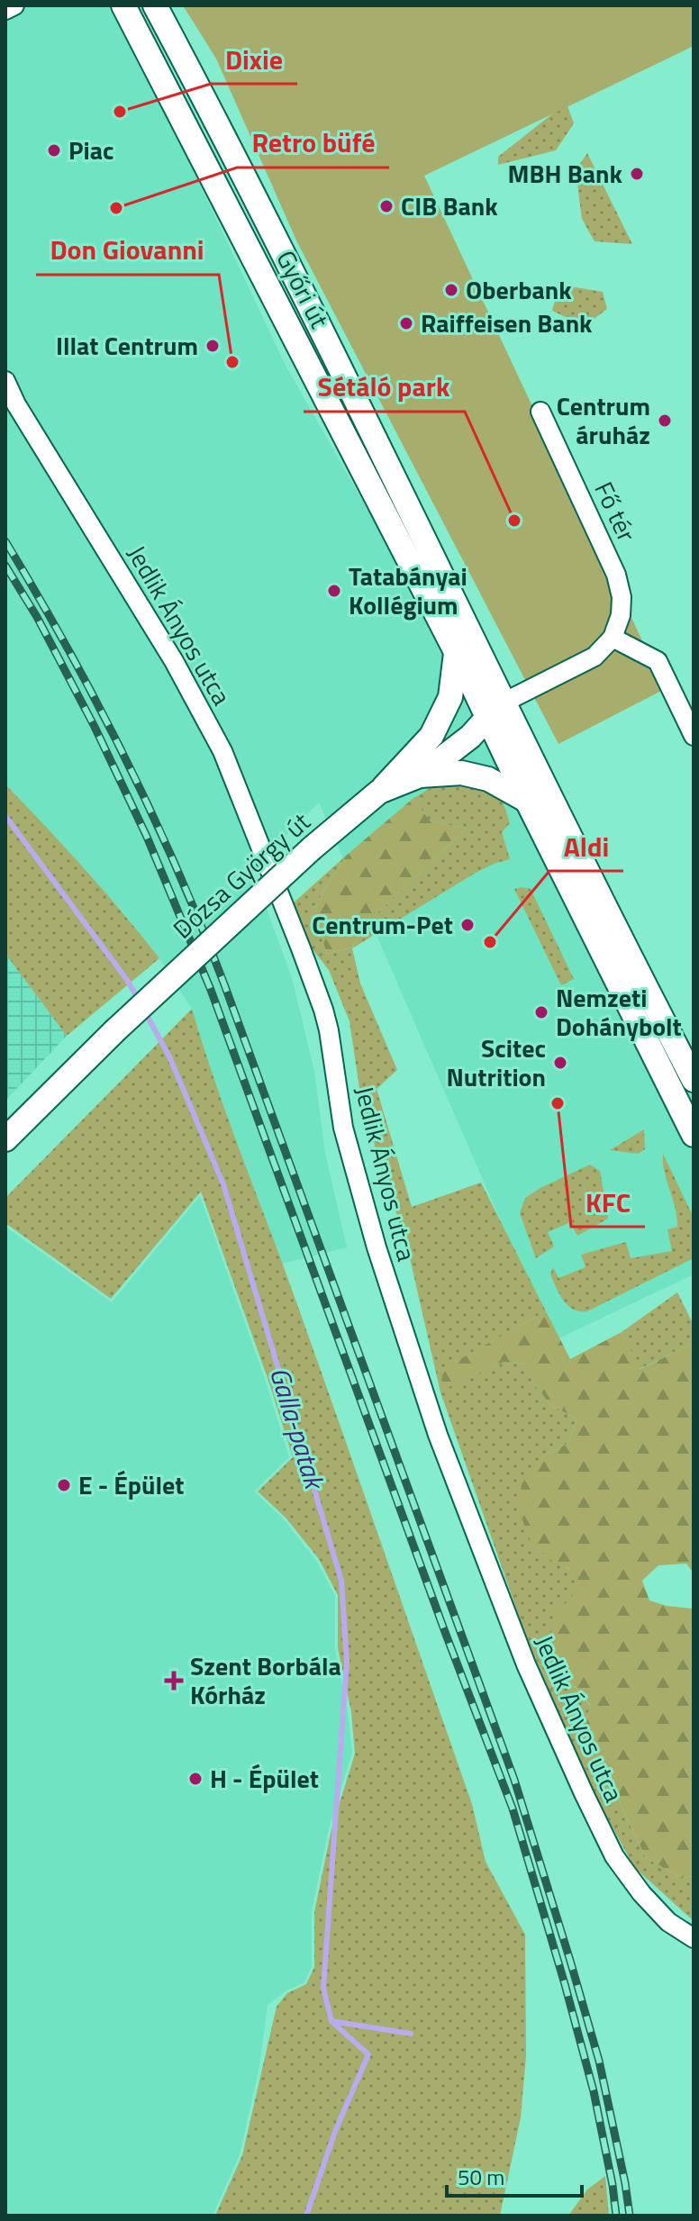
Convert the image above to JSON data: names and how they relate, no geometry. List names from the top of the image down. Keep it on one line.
{"streets":{"street":["Győri út","Fő tér","Jedlik Ányos utca","Dózsa György út"]},"crossings":[["Győri út","Dózsa György út"]],"water":["Galla-patak"],"places":{"other":["Dixie","Piac","MBH Bank","CIB Bank","Retro büfé","Oberbank","Raiffeisen Bank","Illat Centrum","Don Giovanni","Centrum áruház","Sétáló park","Tatabányai Kollégium","Centrum-Pet","Aldi","Nemzeti Dohánybolt","Scitec Nutrition","KFC","E - Épület","H - Épület"],"health":["Szent Borbála Kórház"]},"scale_bar":"50 m"}
